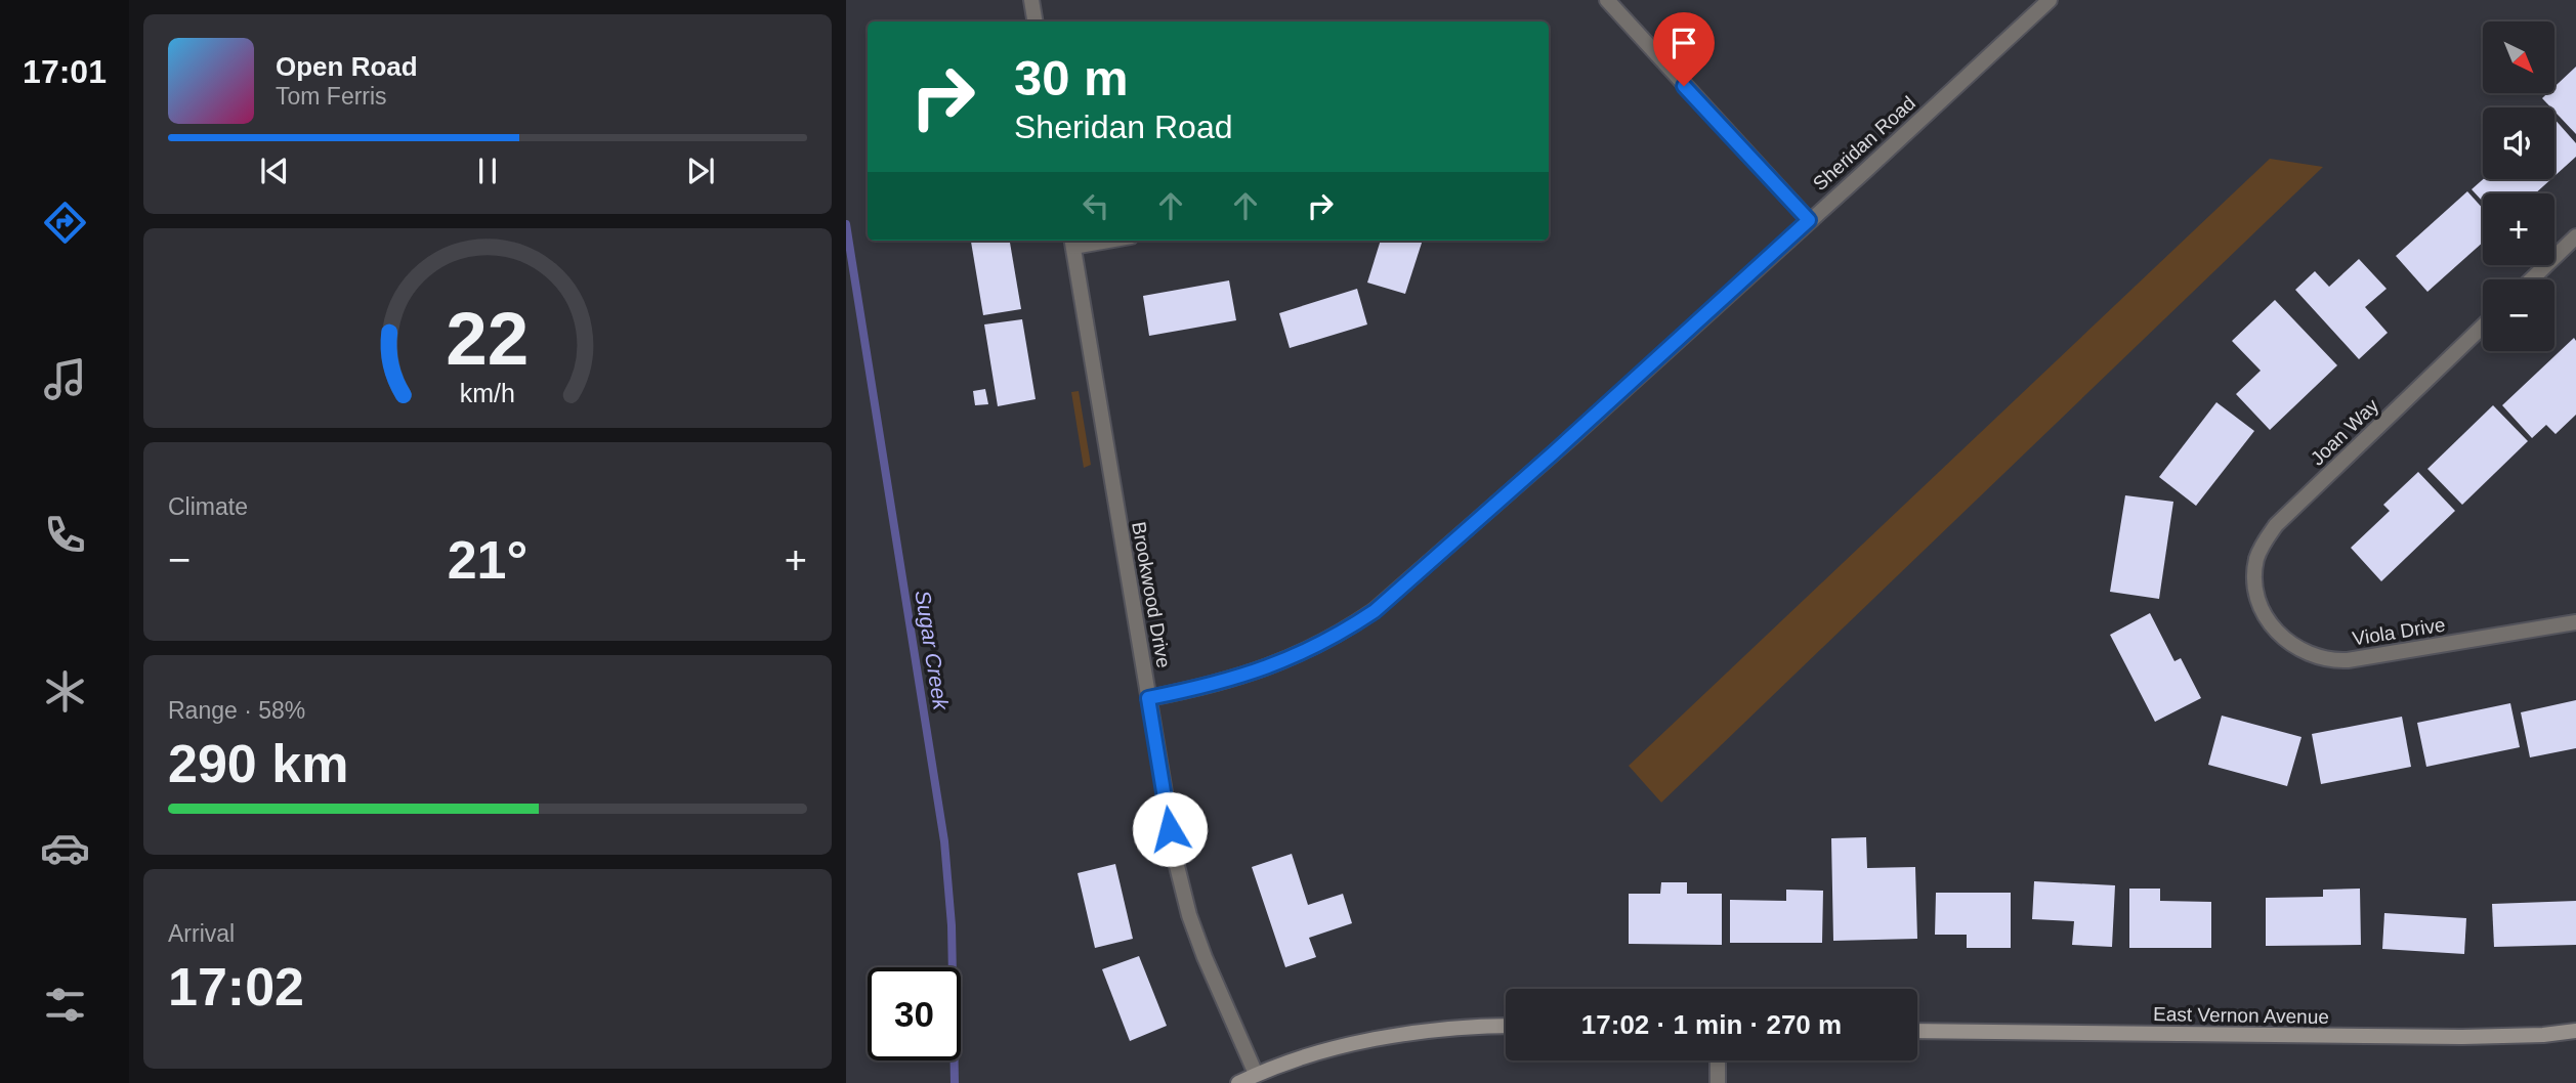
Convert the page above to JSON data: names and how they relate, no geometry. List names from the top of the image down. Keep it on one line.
{"streets":{"main road":["East Vernon Avenue"],"street":["Sheridan Road","Joan Way","Brookwood Drive","Viola Drive"]},"crossings":[["Sheridan Road","Brookwood Drive"],["Joan Way","Viola Drive"]],"water":["Sugar Creek"],"north":"bottom right","page":{"tabs":"17:01","map_buttons":["+","−"],"turn":["30 m","Sheridan Road"],"song":["Open Road","Tom Ferris"],"tile":["Climate",["Range · 58%","290 km"],["Arrival","17:02"]],"heat":["−","21°","+"],"limit":"30","trip":"17:02 · 1 min · 270 m","gauge":["22","km/h"]}}
